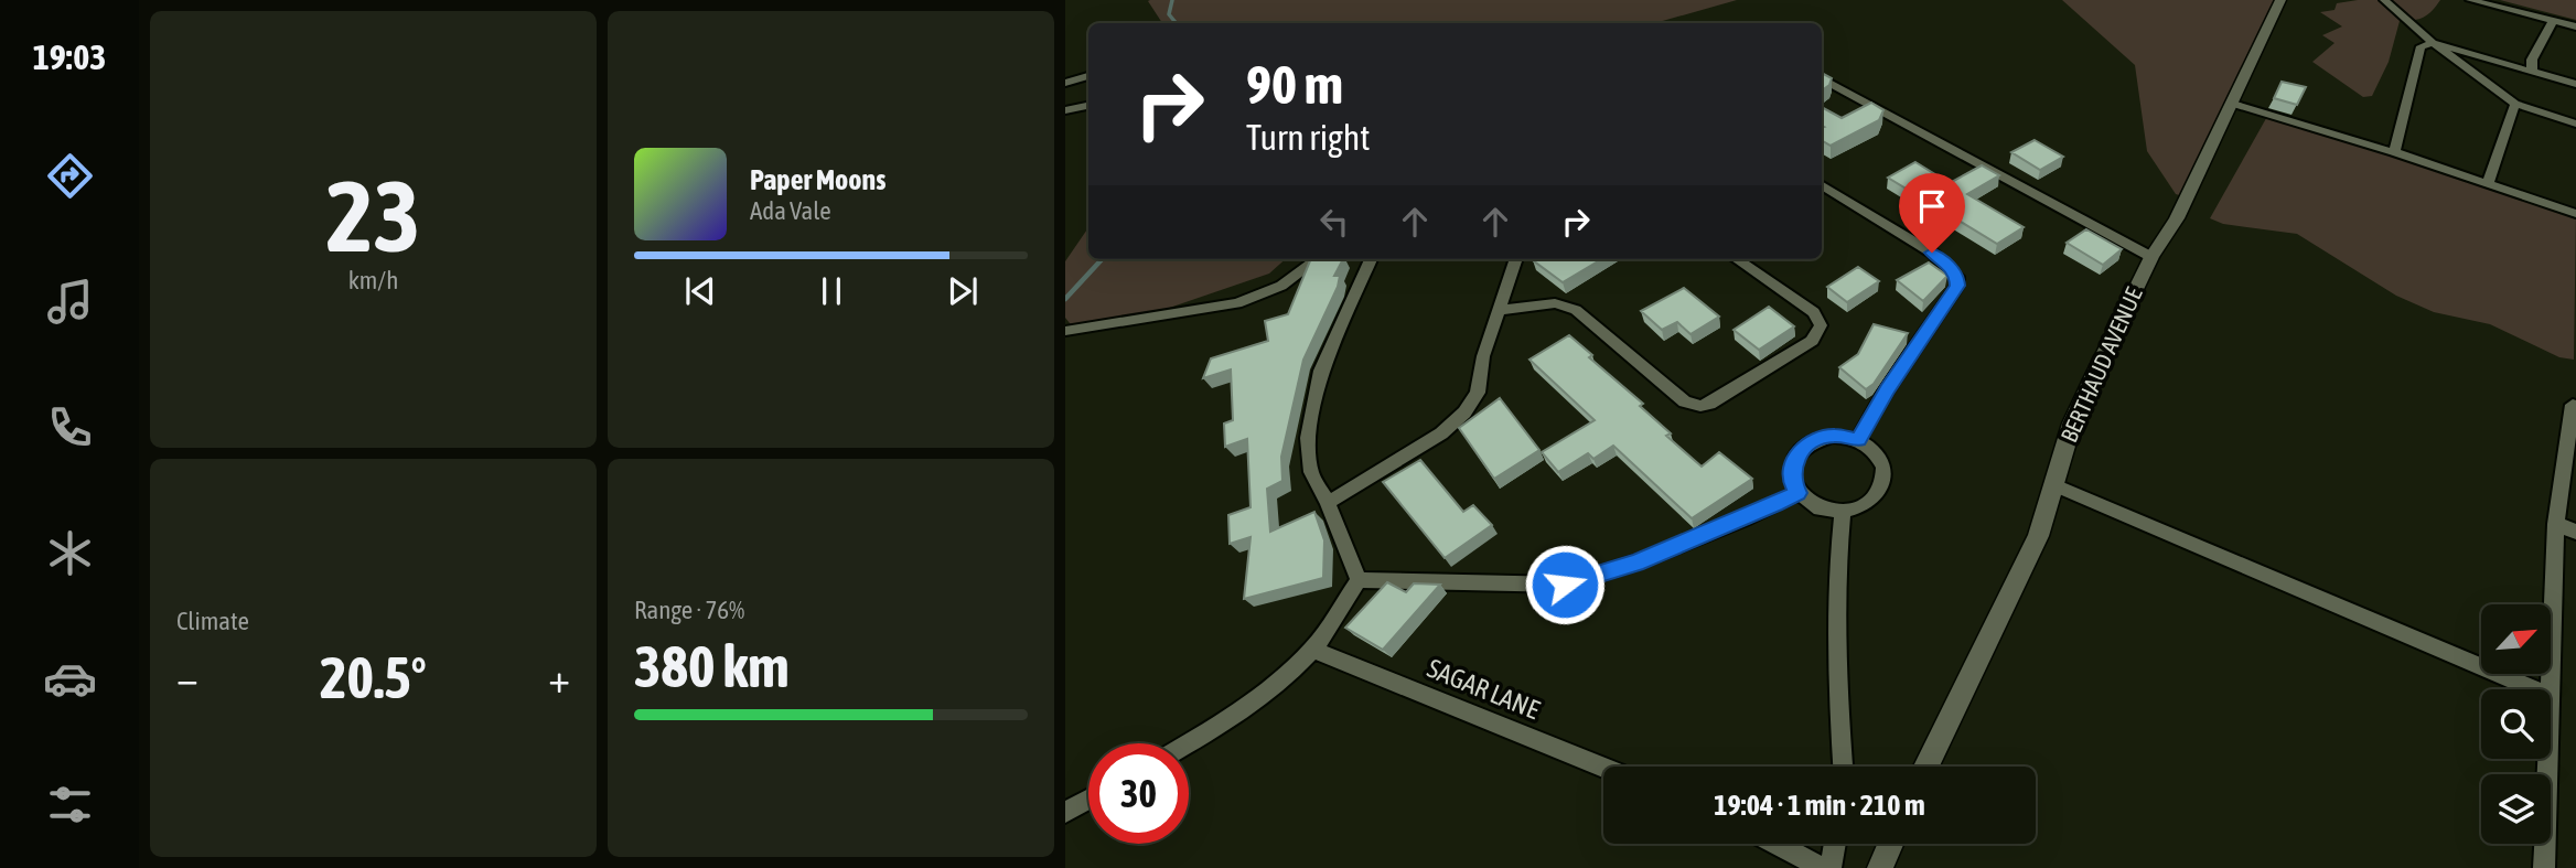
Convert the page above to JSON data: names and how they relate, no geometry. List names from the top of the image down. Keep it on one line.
{"streets":{"street":["BERTHAUD AVENUE","SAGAR LANE"]},"north":"top right","page":{"tabs":"19:03","tile":[["23","km/h"],"Climate",["Range · 76%","380 km"]],"turn":["90 m","Turn right"],"song":["Paper Moons","Ada Vale"],"heat":["−","20.5°","+"],"limit":"30","trip":"19:04 · 1 min · 210 m"}}
